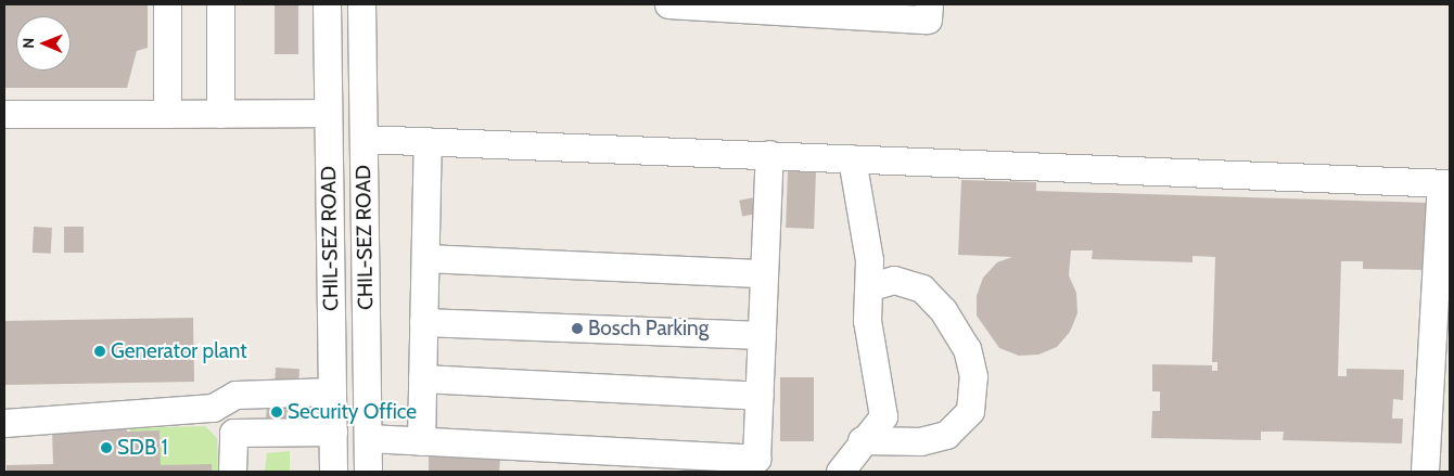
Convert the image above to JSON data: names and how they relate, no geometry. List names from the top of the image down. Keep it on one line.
{"streets":{"street":["CHIL-SEZ ROAD"]},"places":["Bosch Parking","Generator plant","Security Office","SDB 1"],"north":"left"}
